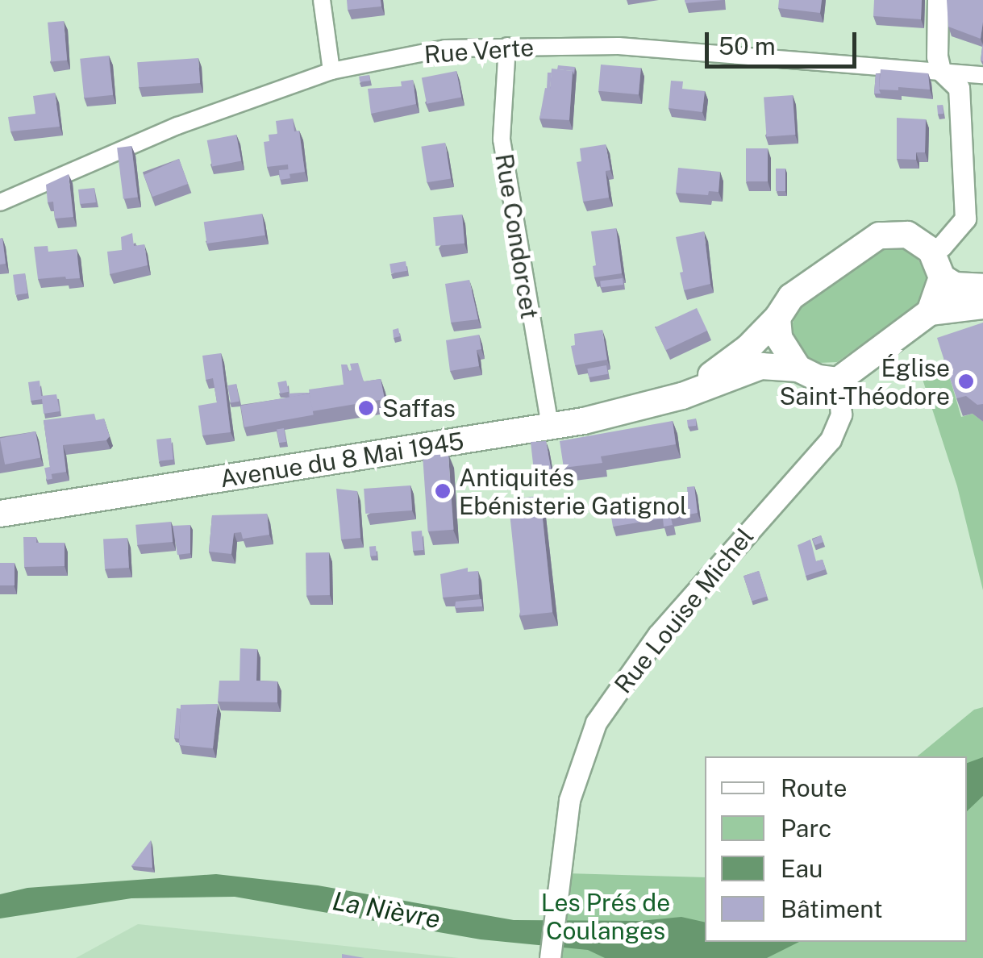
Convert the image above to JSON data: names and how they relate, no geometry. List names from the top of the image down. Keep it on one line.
{"streets":{"main road":["Avenue du 8 Mai 1945"],"street":["Rue Verte","Rue Condorcet","Rue Louise Michel"]},"crossings":[["Rue Verte","Rue Condorcet"],["Rue Condorcet","Avenue du 8 Mai 1945"],["Avenue du 8 Mai 1945","Rue Louise Michel"]],"water":["La Nièvre"],"parks":["Les Prés de Coulanges"],"places":["Église Saint-Théodore","Saffas","Antiquités Ebénisterie Gatignol"],"legend":["Route","Parc","Eau","Bâtiment"],"scale_bar":"50 m"}
